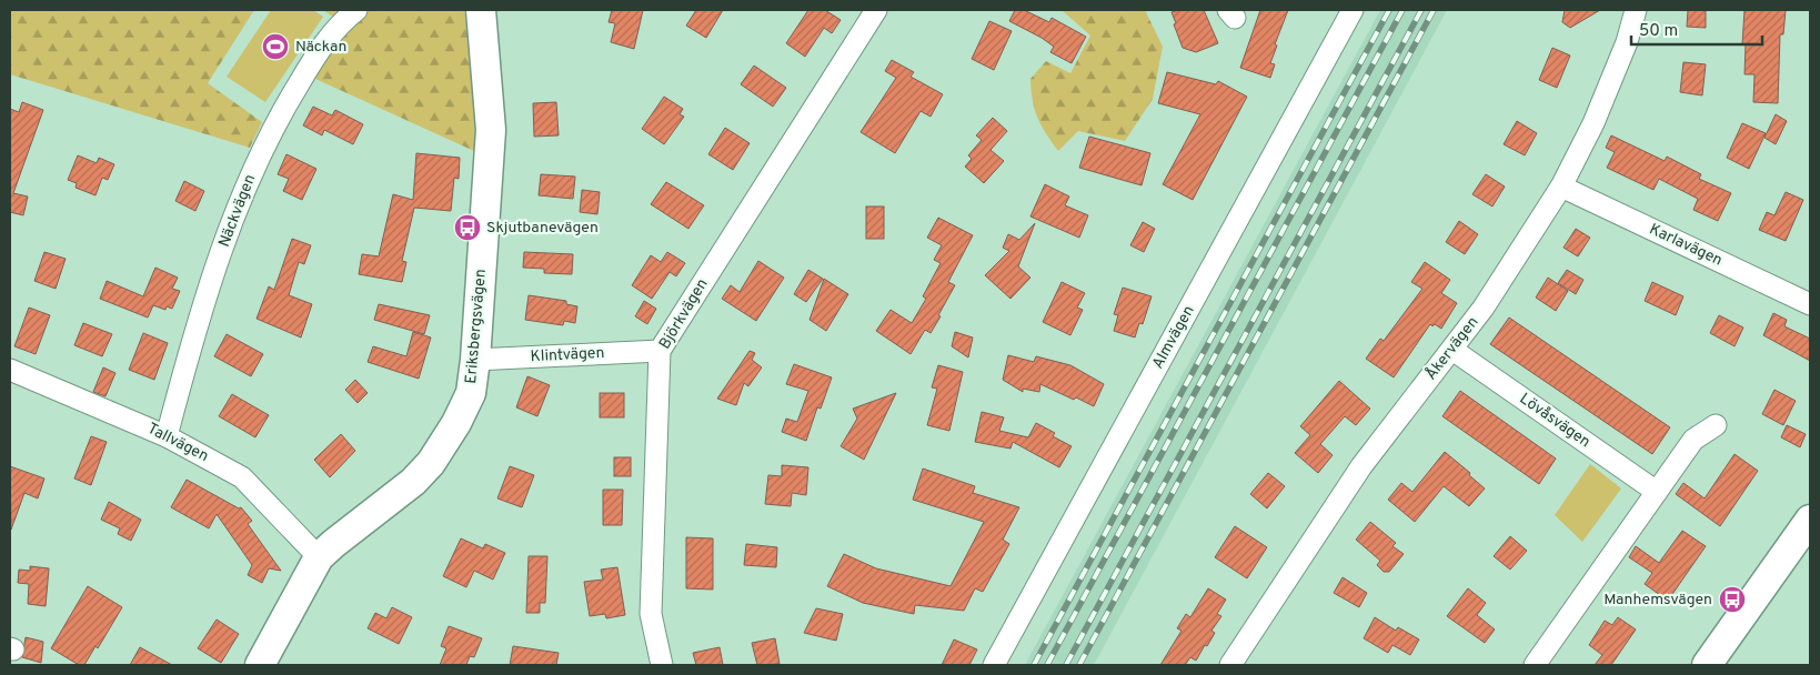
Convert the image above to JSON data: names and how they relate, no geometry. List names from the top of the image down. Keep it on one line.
{"streets":{"street":["Näckvägen","Karlavägen","Björkvägen","Eriksbergsvägen","Almvägen","Åkervägen","Klintvägen","Lövåsvägen","Tallvägen"]},"crossings":[["Näckvägen","Tallvägen"],["Karlavägen","Åkervägen"],["Björkvägen","Klintvägen"],["Eriksbergsvägen","Klintvägen"],["Eriksbergsvägen","Tallvägen"],["Åkervägen","Lövåsvägen"]],"places":{"sports":["Näckan"],"bus stop":["Skjutbanevägen","Manhemsvägen"]},"scale_bar":"50 m"}
